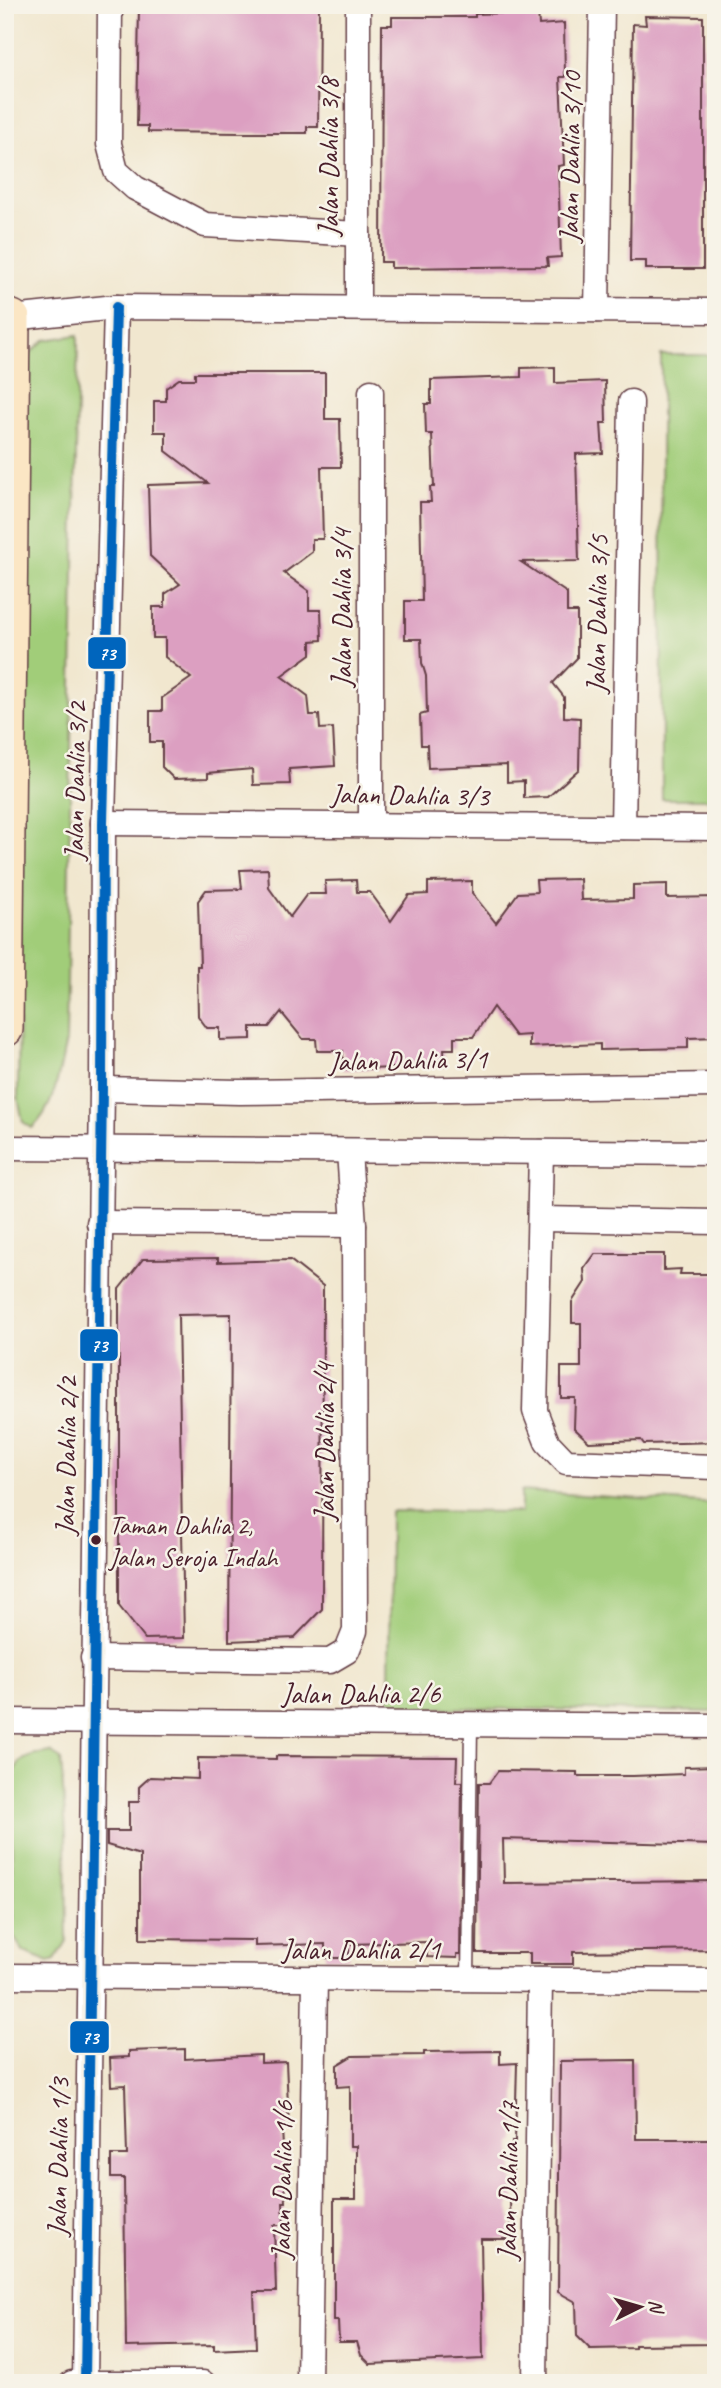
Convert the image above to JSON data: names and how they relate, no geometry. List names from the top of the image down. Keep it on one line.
{"streets":{"street":["Jalan Dahlia 3/8","Jalan Dahlia 3/10","Jalan Dahlia 3/4","Jalan Dahlia 3/5","Jalan Dahlia 3/2","Jalan Dahlia 3/3","Jalan Dahlia 3/1","Jalan Dahlia 2/4","Jalan Dahlia 2/2","Jalan Dahlia 2/6","Jalan Dahlia 2/1","Jalan Dahlia 1/3","Jalan Dahlia 1/6","Jalan Dahlia 1/7"]},"crossings":[["Jalan Dahlia 3/4","Jalan Dahlia 3/3"],["Jalan Dahlia 3/5","Jalan Dahlia 3/3"],["Jalan Dahlia 3/2","Jalan Dahlia 3/3"],["Jalan Dahlia 3/2","Jalan Dahlia 3/1"],["Jalan Dahlia 3/2","Jalan Dahlia 2/2"],["Jalan Dahlia 2/4","Jalan Dahlia 2/2"],["Jalan Dahlia 2/2","Jalan Dahlia 2/6"],["Jalan Dahlia 2/2","Jalan Dahlia 1/3"],["Jalan Dahlia 2/6","Jalan Dahlia 1/3"],["Jalan Dahlia 2/1","Jalan Dahlia 1/3"],["Jalan Dahlia 2/1","Jalan Dahlia 1/6"],["Jalan Dahlia 2/1","Jalan Dahlia 1/7"]],"places":["Taman Dahlia 2, Jalan Seroja Indah"],"lines":["transit line 73"],"north":"right"}
